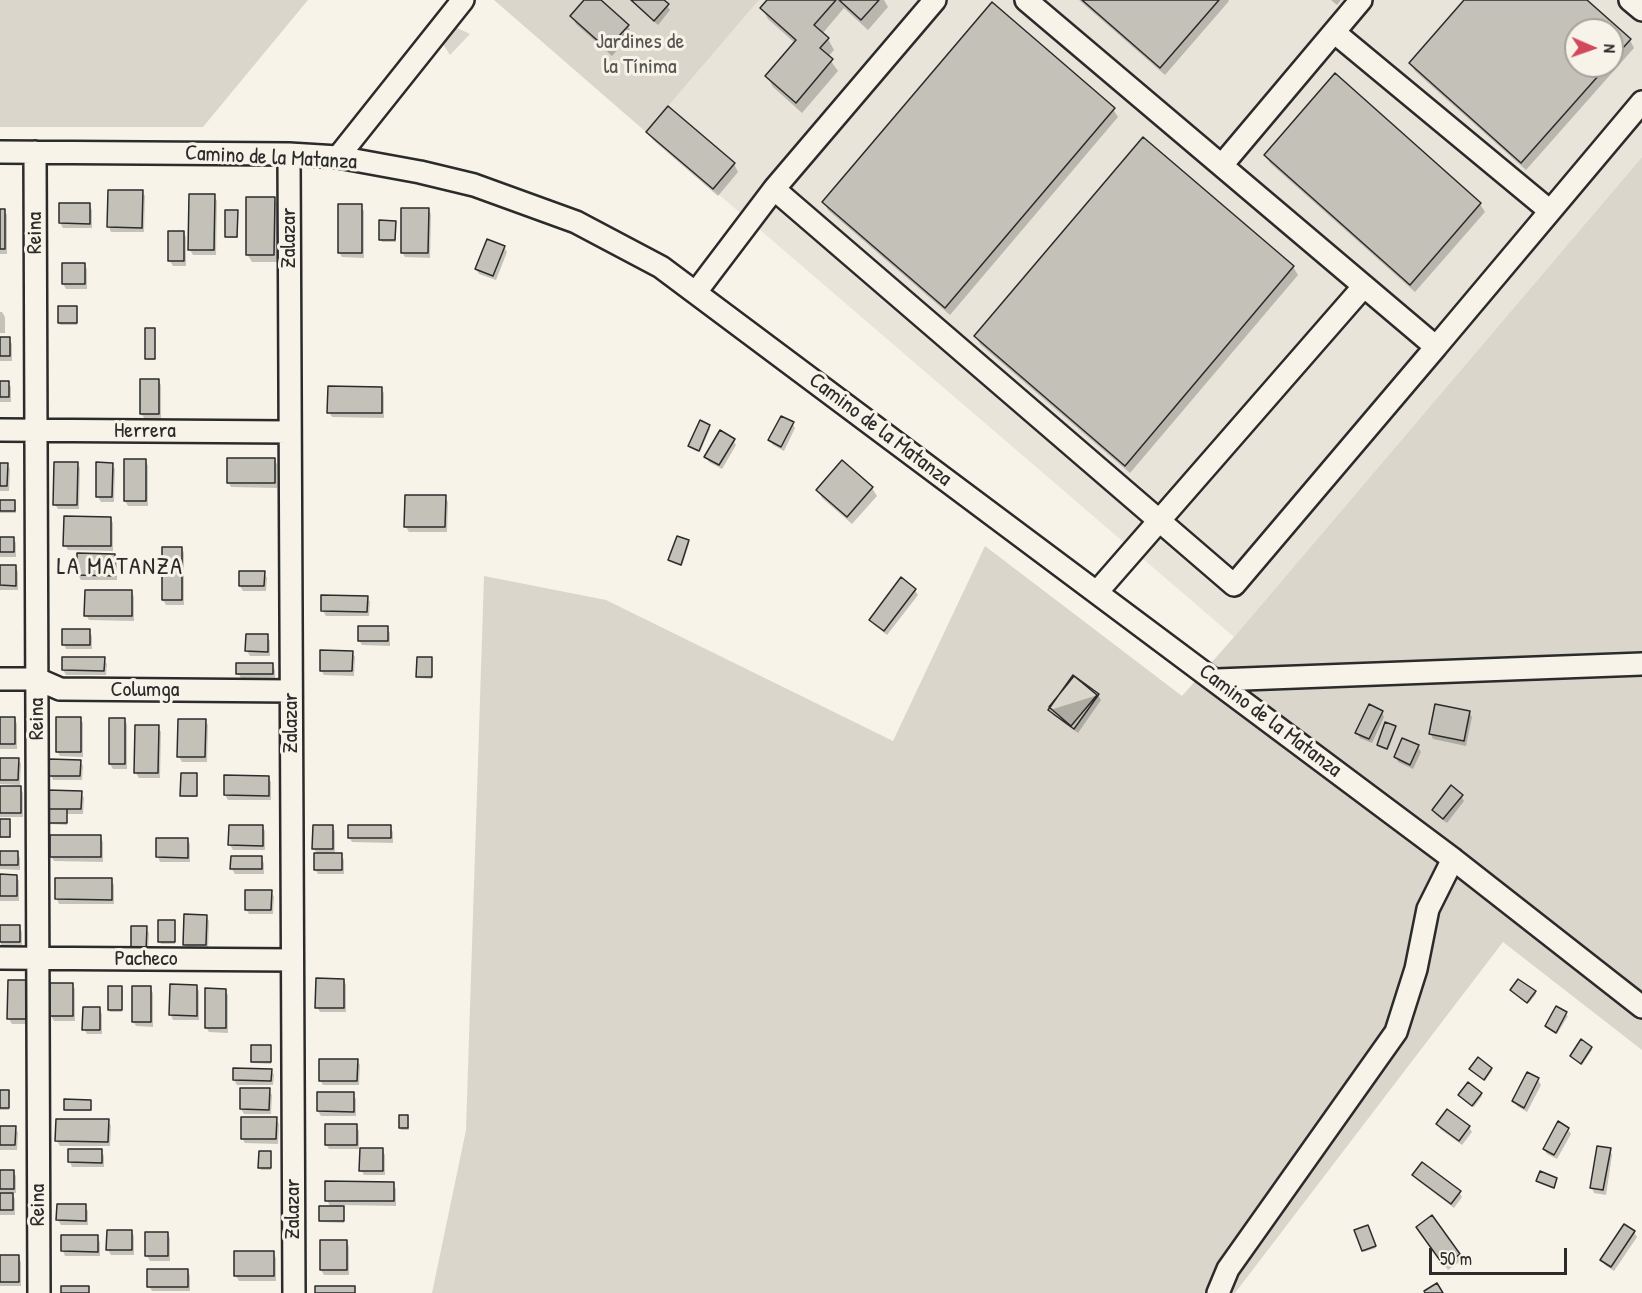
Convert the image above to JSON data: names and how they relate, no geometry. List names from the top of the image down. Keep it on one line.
{"streets":{"street":["Camino de la Matanza","Reina","Zalazar","Herrera","Columga","Pacheco"]},"crossings":[["Camino de la Matanza","Reina"],["Camino de la Matanza","Zalazar"],["Reina","Herrera"],["Reina","Columga"],["Reina","Pacheco"],["Zalazar","Herrera"],["Zalazar","Columga"],["Zalazar","Pacheco"]],"districts":["LA MATANZA"],"parks":["Jardines de la Tínima"],"scale_bar":"50 m","north":"right"}
